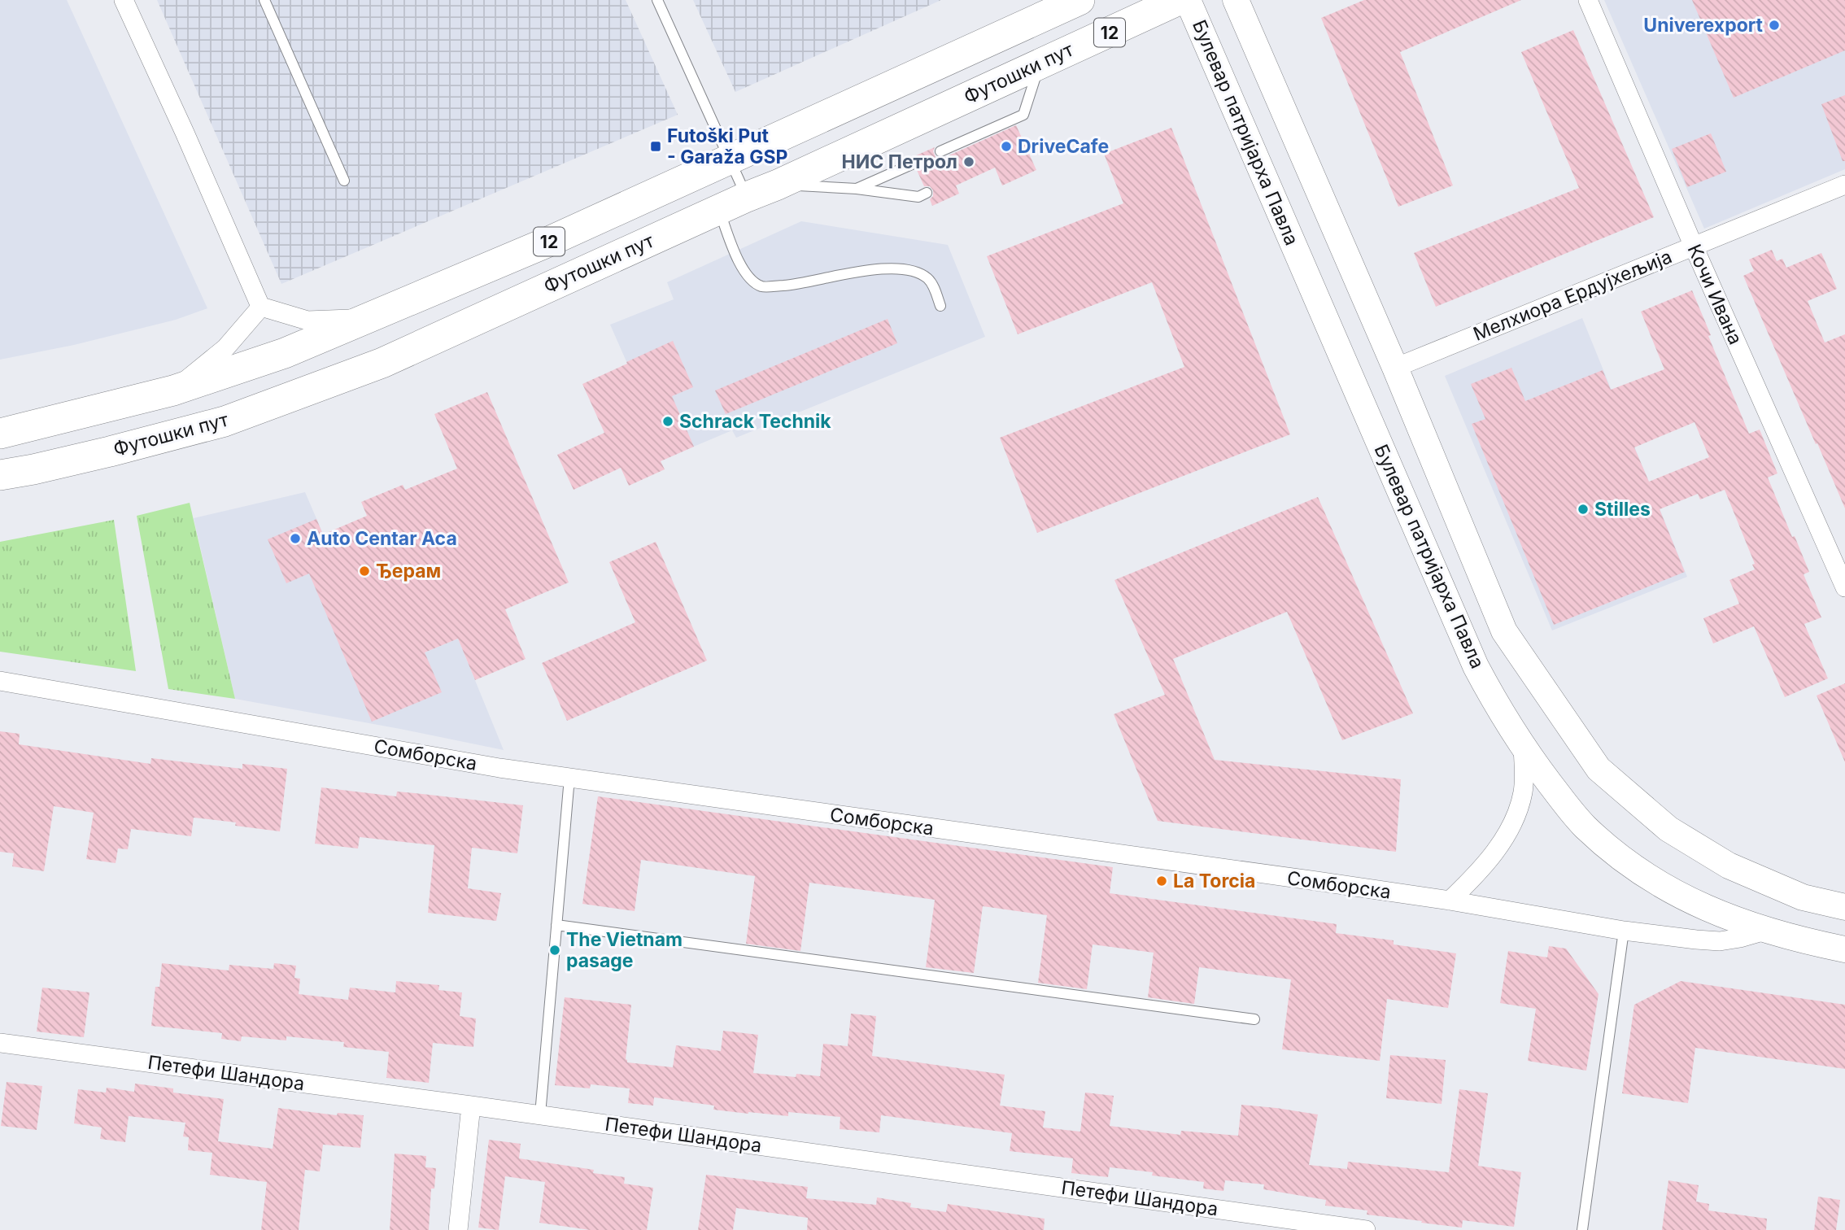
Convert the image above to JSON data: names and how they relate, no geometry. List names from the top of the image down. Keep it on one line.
{"streets":{"main road":["12","Футошки пут","Булевар патријарха Павла"],"street":["Кочи Ивана","Мелхиора Ердујхељија","Сомборска","Петефи Шандора"]},"crossings":[["Булевар патријарха Павла","Мелхиора Ердујхељија"],["Булевар патријарха Павла","Сомборска"],["Кочи Ивана","Мелхиора Ердујхељија"]],"places":{"other":["Univerexport","DriveCafe","НИС Петрол","Schrack Technik","Stilles","Auto Centar Aca","Ђерам","La Torcia","The Vietnam pasage"],"transit":["Futoški Put - Garaža GSP"]}}
